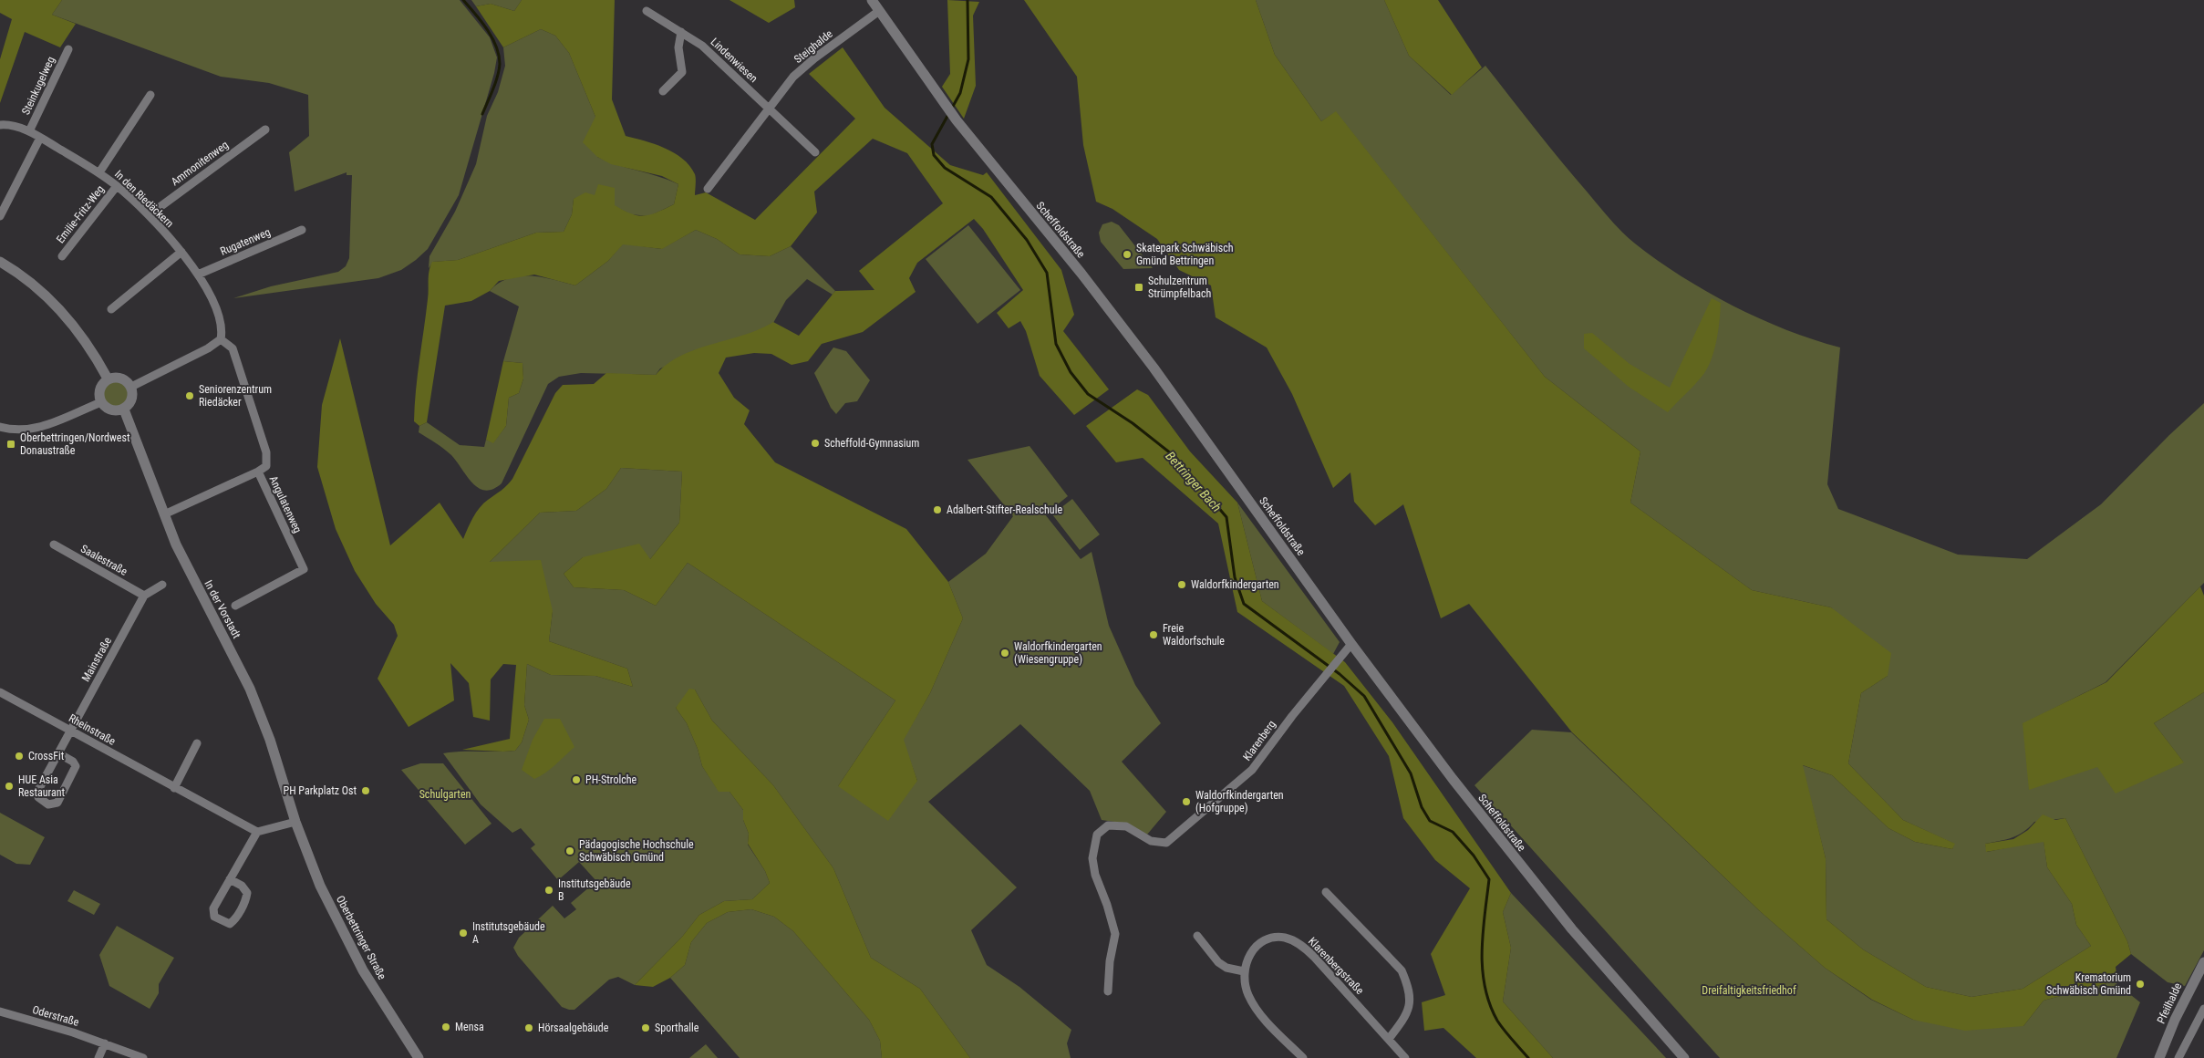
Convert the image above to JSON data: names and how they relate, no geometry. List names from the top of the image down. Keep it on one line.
{"streets":{"main road":["Scheffoldstraße","In der Vorstadt","Oberbettringer Straße","Pfeilhalde"],"street":["Steighalde","Lindenwiesen","Steinkugelweg","Ammonitenweg","In den Riedäckern","Emilie-Fritz-Weg","Rugatenweg","Angulatenweg","Saalestraße","Mainstraße","Rheinstraße","Klarenberg","Klarenbergstraße","Oderstraße"]},"crossings":[["Steighalde","Lindenwiesen"],["Steighalde","Scheffoldstraße"],["Steinkugelweg","In den Riedäckern"],["Ammonitenweg","In den Riedäckern"],["In den Riedäckern","Emilie-Fritz-Weg"],["In den Riedäckern","Rugatenweg"],["Scheffoldstraße","Klarenberg"],["Angulatenweg","In der Vorstadt"],["Saalestraße","Mainstraße"],["In der Vorstadt","Oberbettringer Straße"],["Mainstraße","Rheinstraße"]],"water":["Bettringer Bach"],"parks":["Schulgarten","Dreifaltigkeitsfriedhof"],"places":{"other":["Skatepark Schwäbisch Gmünd Bettringen","Seniorenzentrum Riedäcker","Scheffold-Gymnasium","Adalbert-Stifter-Realschule","Waldorfkindergarten","Freie Waldorfschule","Waldorfkindergarten (Wiesengruppe)","CrossFit","PH-Strolche","HUE Asia Restaurant","PH Parkplatz Ost","Waldorfkindergarten (Hofgruppe)","Pädagogische Hochschule Schwäbisch Gmünd","Institutsgebäude B","Institutsgebäude A","Krematorium Schwäbisch Gmünd","Mensa","Hörsaalgebäude","Sporthalle"],"transit":["Schulzentrum Strümpfelbach","Oberbettringen/Nordwest Donaustraße"]}}
